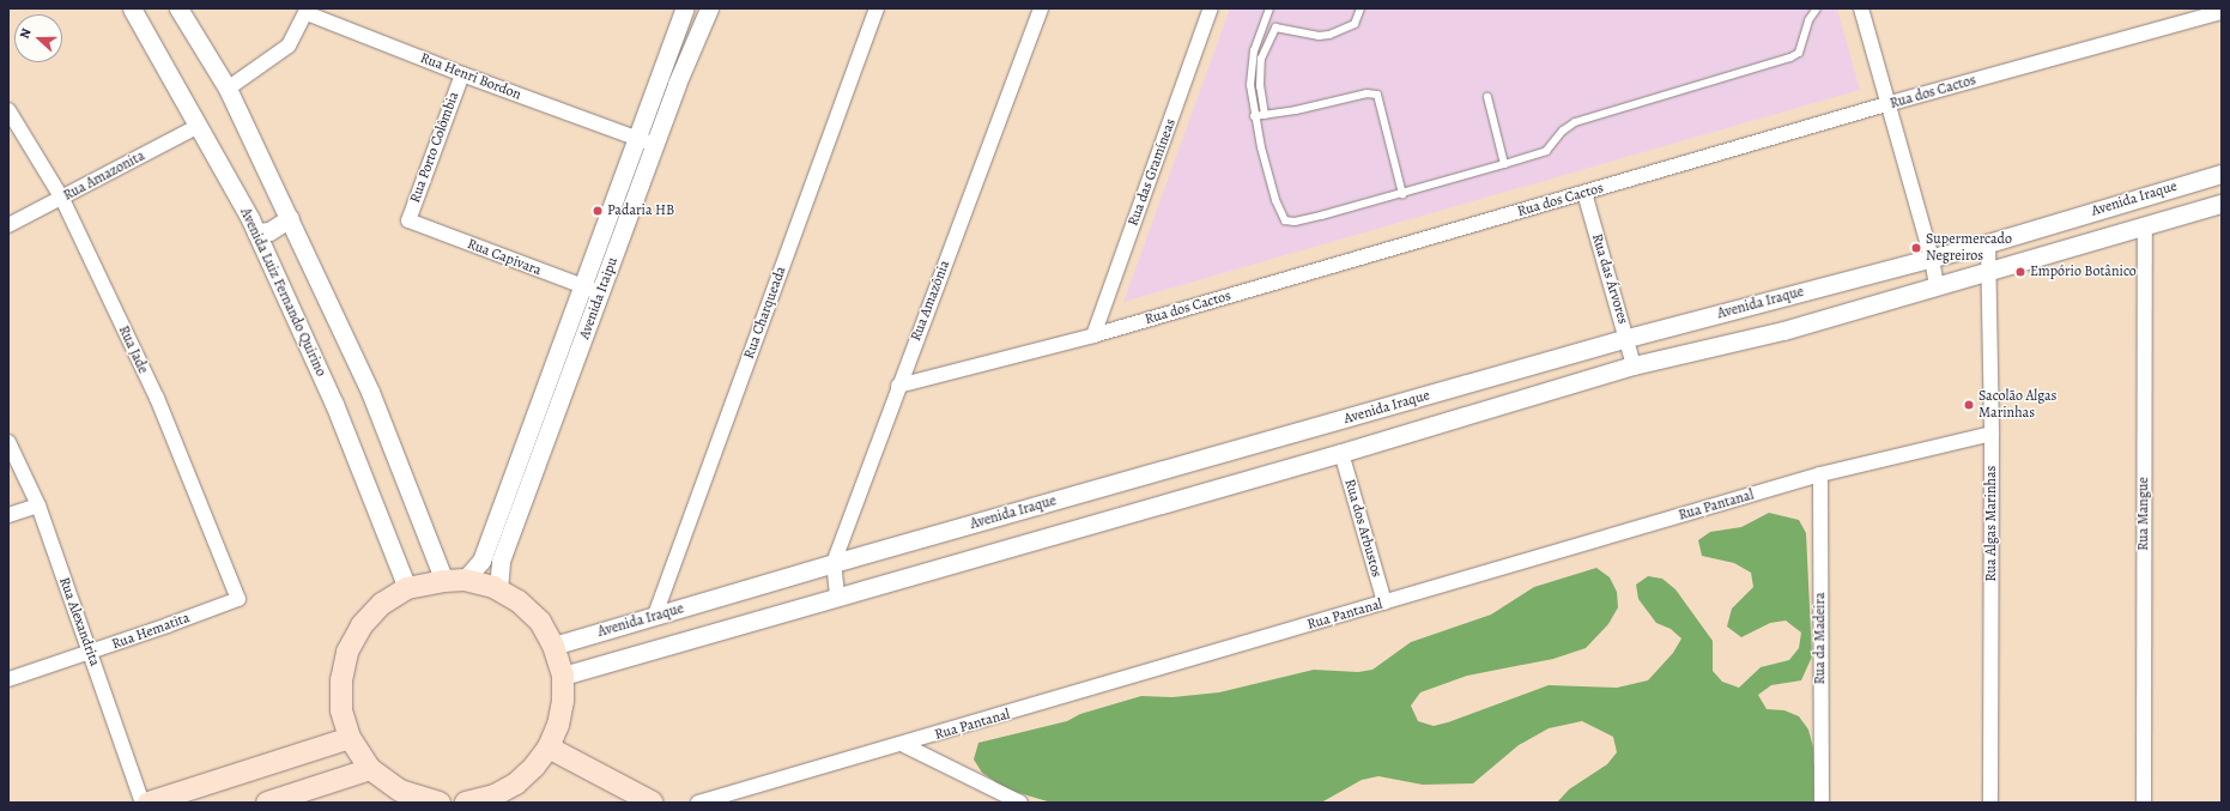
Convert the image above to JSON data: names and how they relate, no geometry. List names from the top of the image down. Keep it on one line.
{"streets":{"street":["Rua Henri Bordon","Rua dos Cactos","Rua Porto Colômbia","Rua das Gramíneas","Rua Amazonita","Avenida Iraque","Rua Capivara","Rua das Árvores","Avenida Luiz Fernando Quirino","Avenida Itaipu","Rua Amazônia","Rua Charqueada","Rua Jade","Rua Pantanal","Rua Mangue","Rua Algas Marinhas","Rua dos Arbustos","Rua Alexandrita","Rua Hematita","Rua da Madeira"]},"crossings":[["Rua Henri Bordon","Rua Porto Colômbia"],["Rua Henri Bordon","Avenida Itaipu"],["Rua dos Cactos","Rua das Gramíneas"],["Rua dos Cactos","Rua das Árvores"],["Rua dos Cactos","Rua Amazônia"],["Rua Porto Colômbia","Rua Capivara"],["Rua Amazonita","Avenida Luiz Fernando Quirino"],["Rua Amazonita","Rua Jade"],["Avenida Iraque","Rua das Árvores"],["Avenida Iraque","Rua Amazônia"],["Avenida Iraque","Rua Charqueada"],["Avenida Iraque","Rua Mangue"],["Avenida Iraque","Rua Algas Marinhas"],["Avenida Iraque","Rua dos Arbustos"],["Rua Capivara","Avenida Itaipu"],["Rua Jade","Rua Hematita"],["Rua Pantanal","Rua Algas Marinhas"],["Rua Pantanal","Rua dos Arbustos"],["Rua Pantanal","Rua da Madeira"],["Rua Alexandrita","Rua Hematita"]],"places":["Padaria HB","Supermercado Negreiros","Empório Botânico","Sacolão Algas Marinhas"],"north":"left"}
